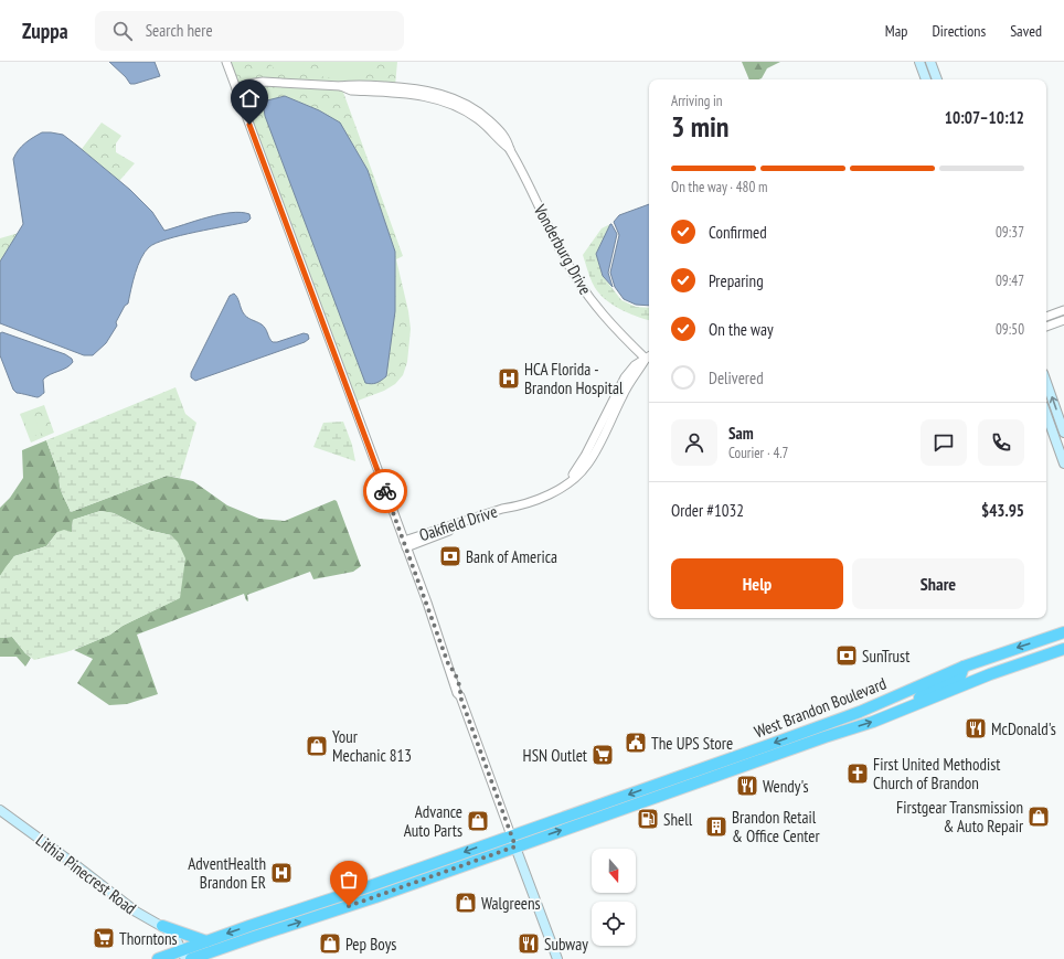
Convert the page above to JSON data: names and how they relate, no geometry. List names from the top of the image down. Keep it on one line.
{"streets":{"highway":["West Brandon Boulevard"],"main road":["Lithia Pinecrest Road"],"street":["Vonderburg Drive","Oakfield Drive"]},"crossings":[["Vonderburg Drive","Oakfield Drive"],["West Brandon Boulevard","Lithia Pinecrest Road"]],"places":{"hospital":["HCA Florida - Brandon Hospital","AdventHealth Brandon ER"],"bank":["Bank of America","SunTrust"],"restaurant":["McDonald's","Wendy's","Subway"],"public building":["The UPS Store"],"shop":["Your Mechanic 813","Firstgear Transmission & Auto Repair","Advance Auto Parts","Walgreens","Pep Boys"],"supermarket":["HSN Outlet","Thorntons"],"church":["First United Methodist Church of Brandon"],"fuel station":["Shell"],"building":["Brandon Retail & Office Center"]},"north":"bottom","page":{"header":"Zuppa","search":"Search here","nav":["Map","Directions","Saved"],"heading":["3 min","Arriving in","10:07–10:12"],"panel":["Sam","Courier · 4.7","Order #1032","$43.95"],"bar":"On the way · 480 m","list":[["Confirmed","09:37"],["Preparing","09:47"],["On the way","09:50"],"Delivered"],"buttons":["Help","Share"]}}
